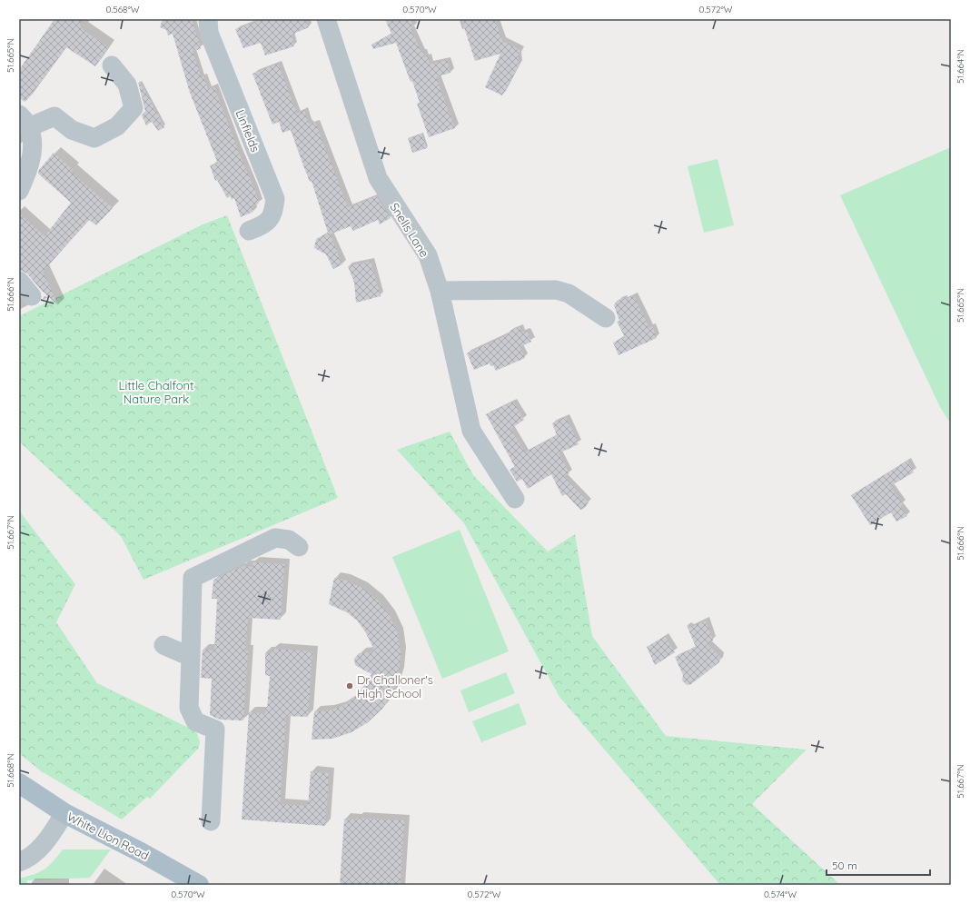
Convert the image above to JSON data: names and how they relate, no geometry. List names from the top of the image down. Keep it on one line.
{"streets":{"main road":["White Lion Road"],"street":["Linfields","Snells Lane"]},"parks":["Little Chalfont Nature Park"],"places":["Dr Challoner's High School"],"scale_bar":"50 m","coordinates":["0.568°W","0.570°W","0.572°W","51.665°N","51.664°N","51.666°N","51.667°N","51.668°N","0.574°W"]}
